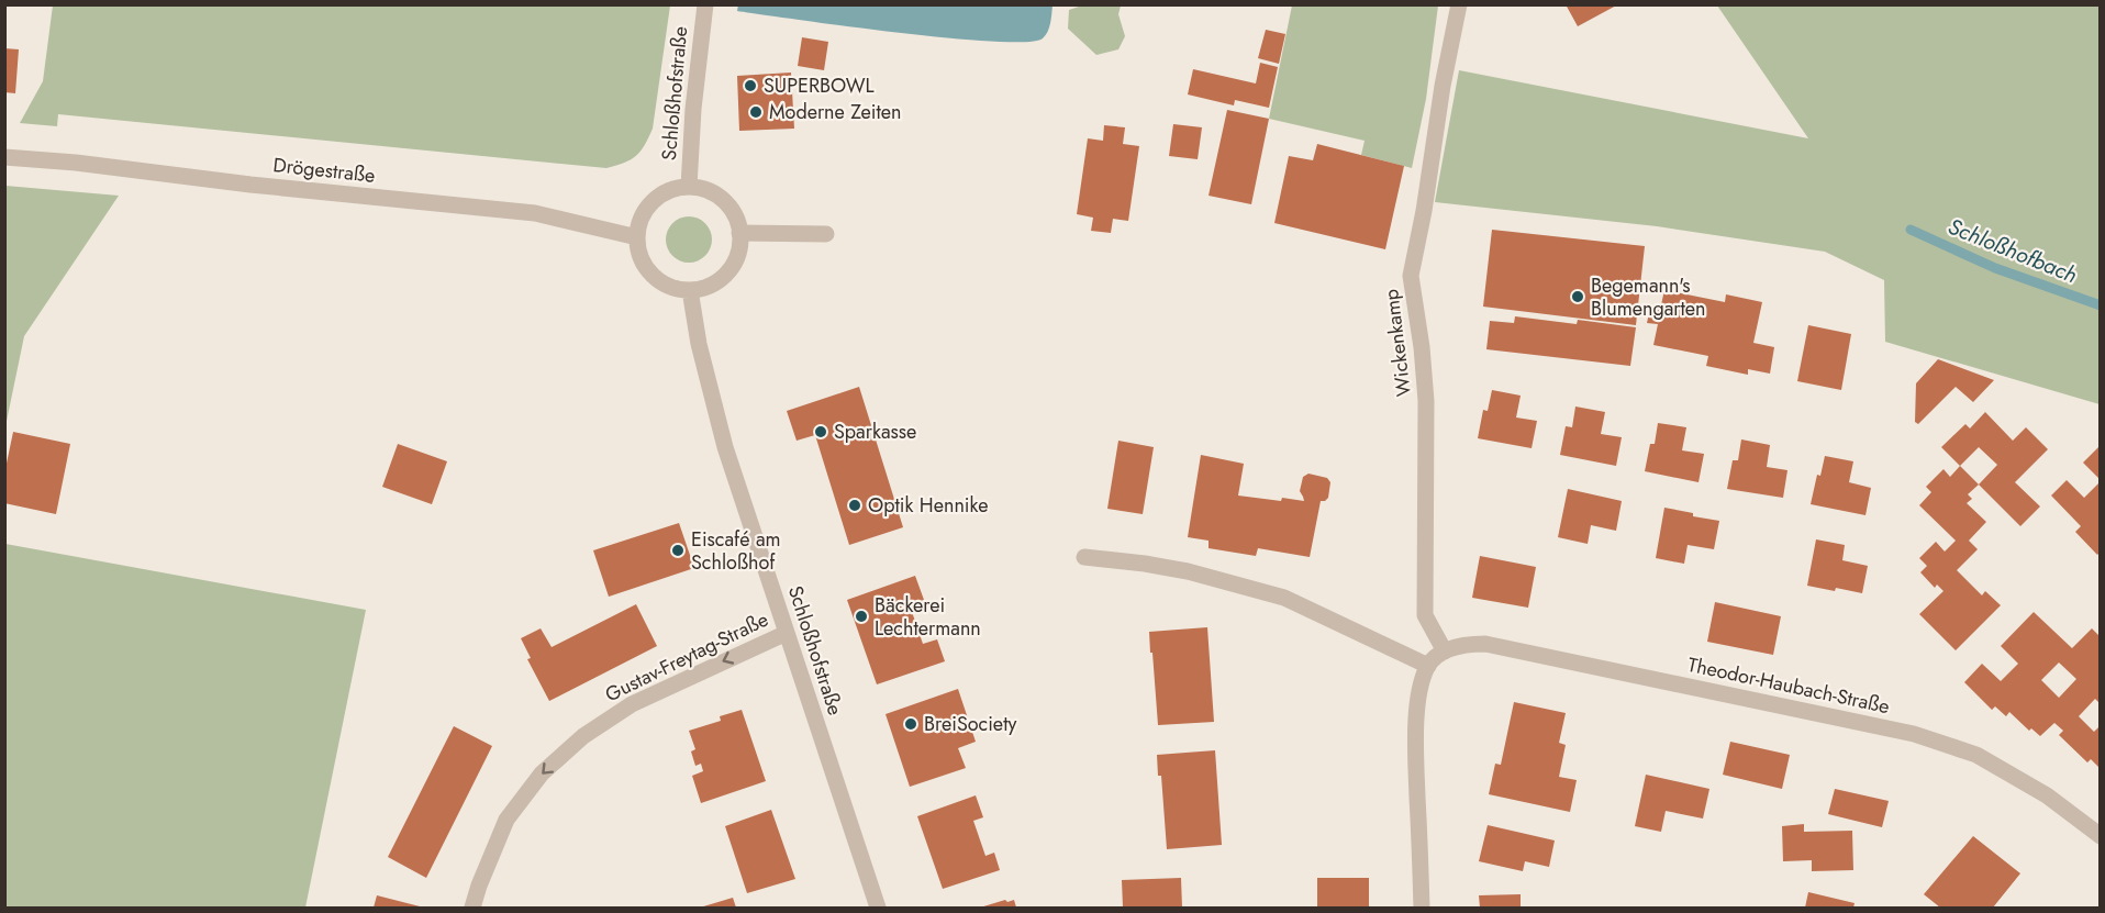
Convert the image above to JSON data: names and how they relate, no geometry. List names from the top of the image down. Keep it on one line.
{"streets":{"street":["Schloßhofstraße","Drögestraße","Wickenkamp","Gustav-Freytag-Straße","Theodor-Haubach-Straße"]},"crossings":[["Schloßhofstraße","Drögestraße"],["Schloßhofstraße","Gustav-Freytag-Straße"],["Wickenkamp","Theodor-Haubach-Straße"]],"one_way":["Gustav-Freytag-Straße"],"water":["Schloßhofbach"],"places":["SUPERBOWL","Moderne Zeiten","Begemann's Blumengarten","Sparkasse","Optik Hennike","Eiscafé am Schloßhof","Bäckerei Lechtermann","BreiSociety"]}
